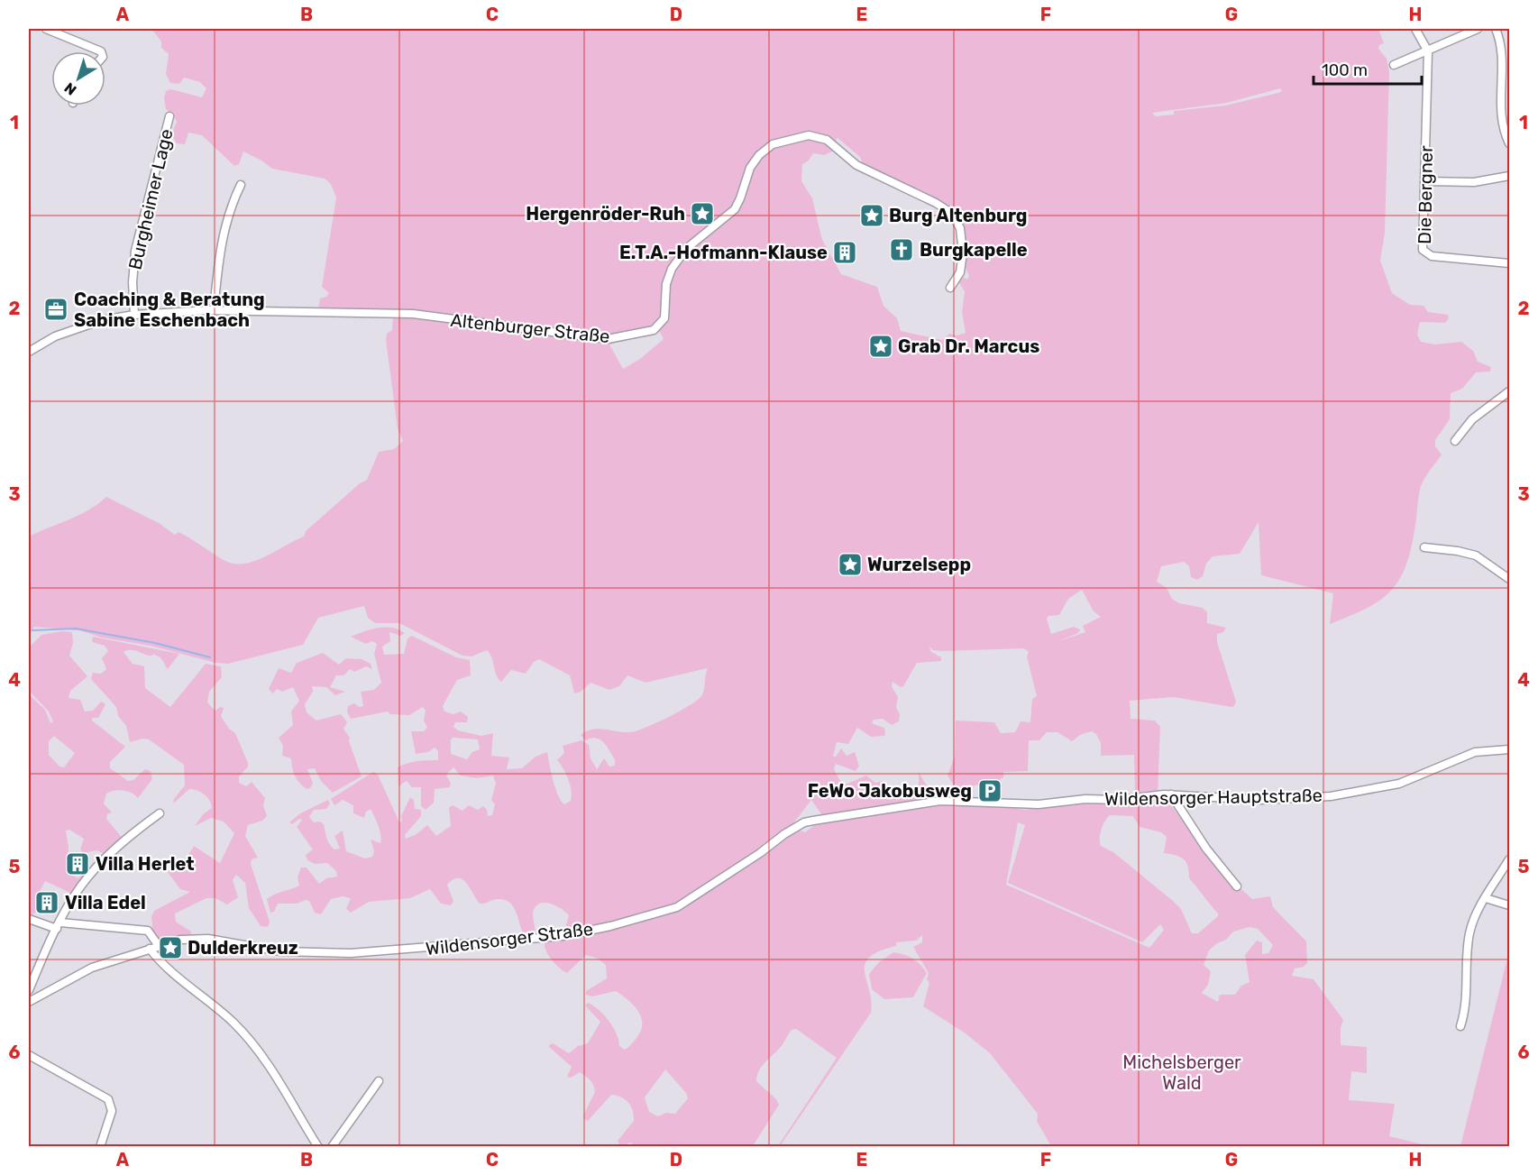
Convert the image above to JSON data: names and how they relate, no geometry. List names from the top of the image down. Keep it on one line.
{"streets":{"street":["Die Bergner","Burgheimer Lage","Altenburger Straße","Wildensorger Hauptstraße","Wildensorger Straße"]},"crossings":[["Burgheimer Lage","Altenburger Straße"],["Wildensorger Hauptstraße","Wildensorger Straße"]],"parks":["Michelsberger Wald"],"places":{"place":["Hergenröder-Ruh","Burg Altenburg","Grab Dr. Marcus","Wurzelsepp","Dulderkreuz"],"church":["Burgkapelle"],"building":["E.T.A.-Hofmann-Klause","Villa Herlet","Villa Edel"],"office":["Coaching & Beratung Sabine Eschenbach"],"parking":["FeWo Jakobusweg"]},"scale_bar":"100 m","north":"bottom left","grid":{"columns":["A","B","C","D","E","F","G","H"],"rows":["1","2","3","4","5","6"]}}
